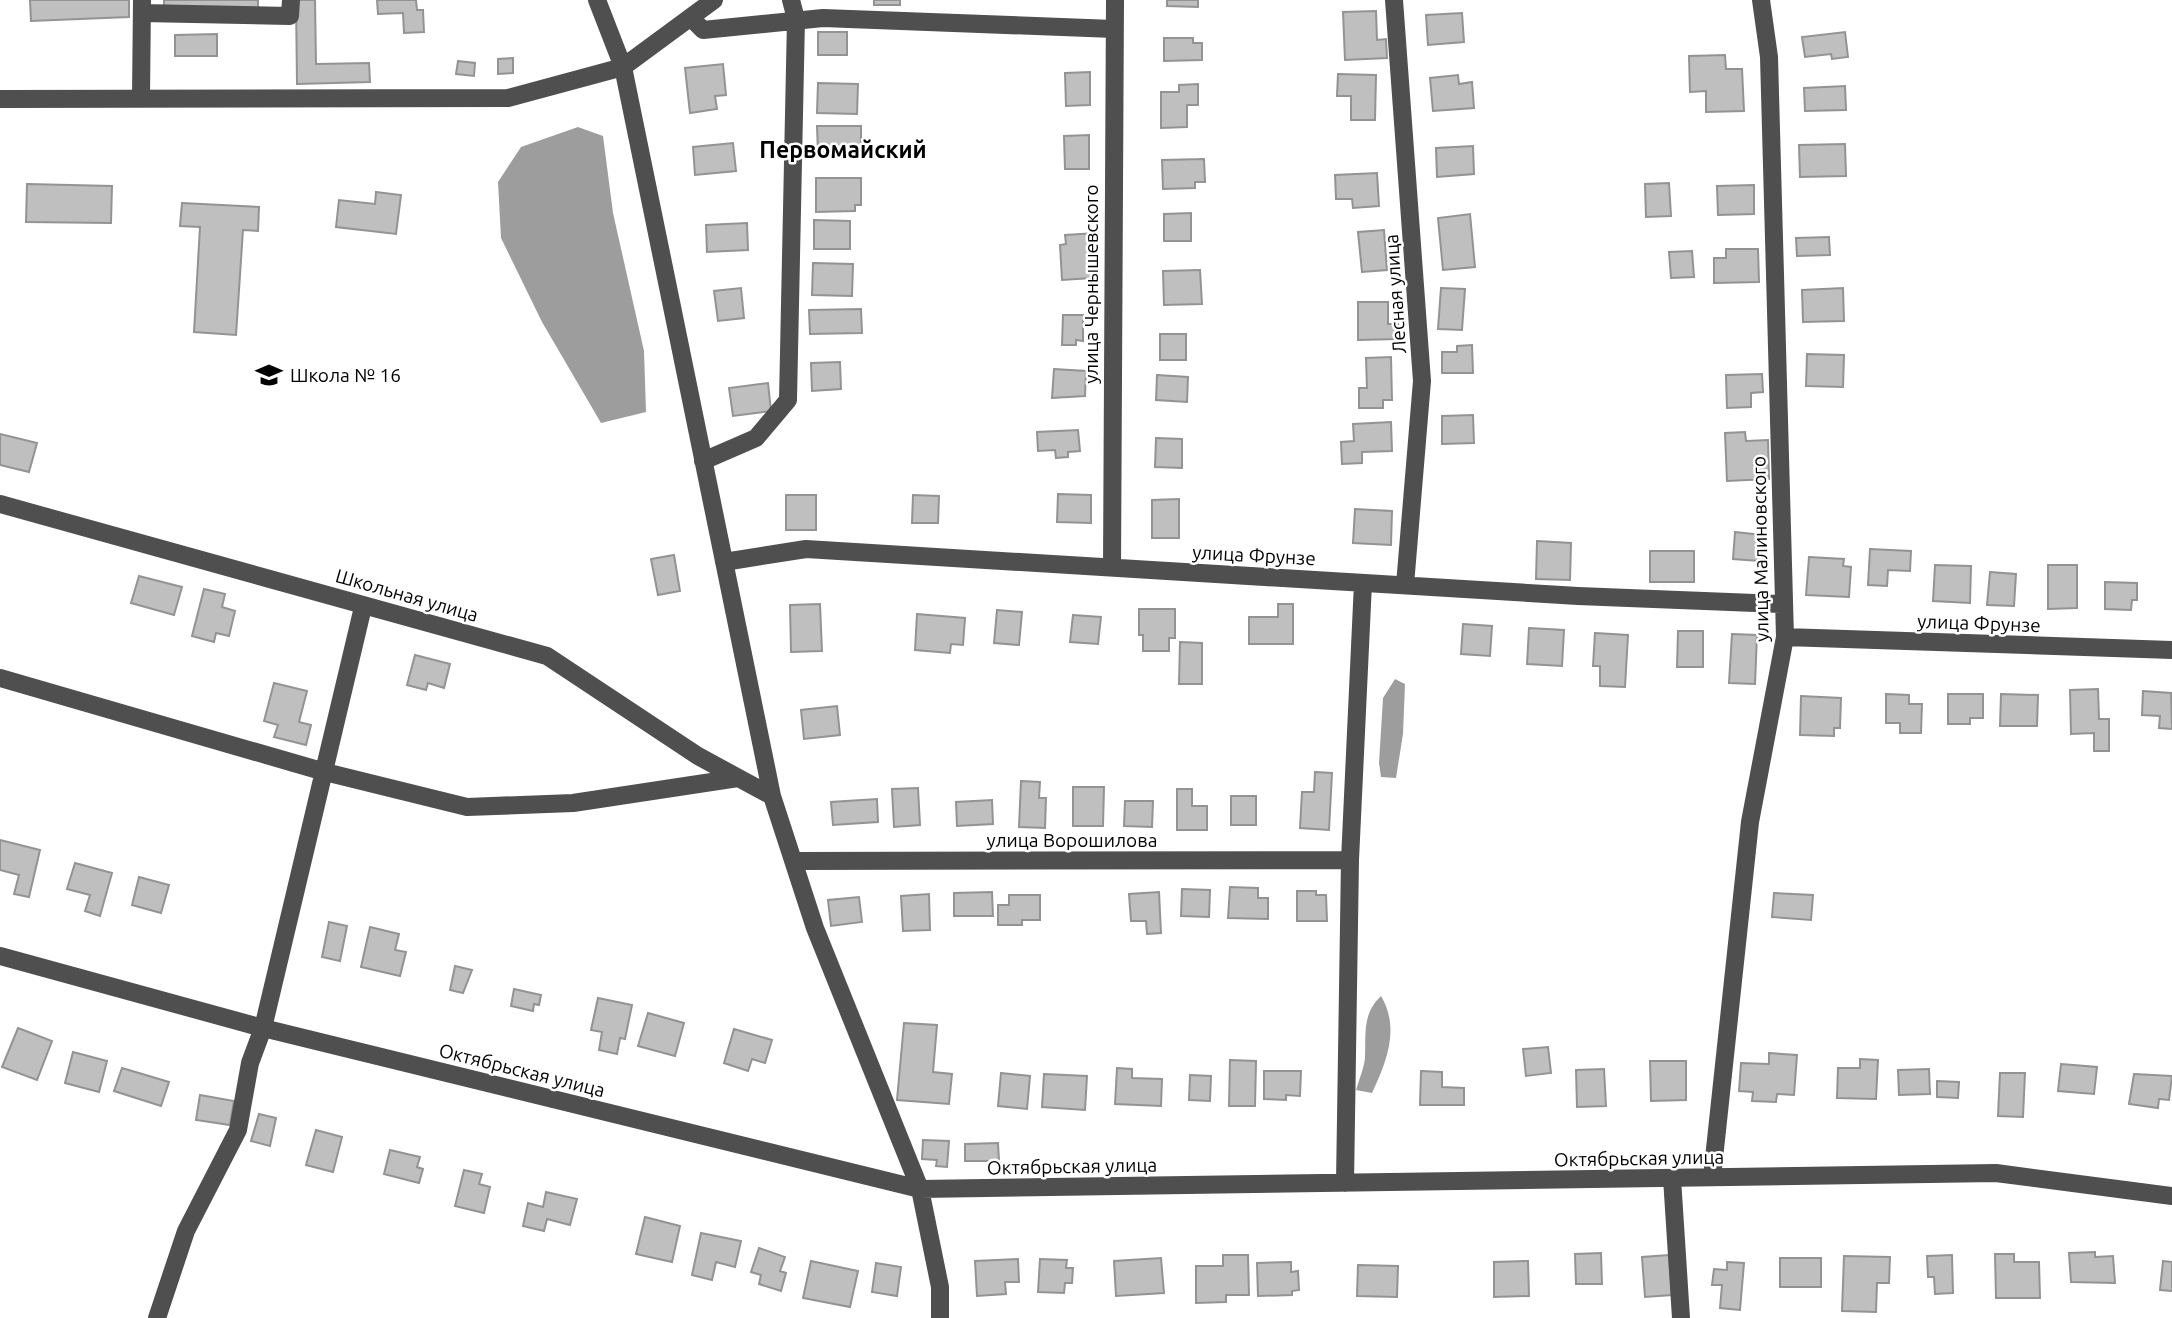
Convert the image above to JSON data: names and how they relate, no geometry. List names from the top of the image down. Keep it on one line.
{"streets":{"street":["улица Чернышевского","Лесная улица","улица Малиновского","улица Фрунзе","Школьная улица","улица Ворошилова","Октябрьская улица"]},"crossings":[["улица Чернышевского","улица Фрунзе"],["Лесная улица","улица Фрунзе"],["улица Малиновского","улица Фрунзе"],["улица Малиновского","Октябрьская улица"]],"districts":["Первомайский"],"places":{"school or university":["Школа № 16"]}}
